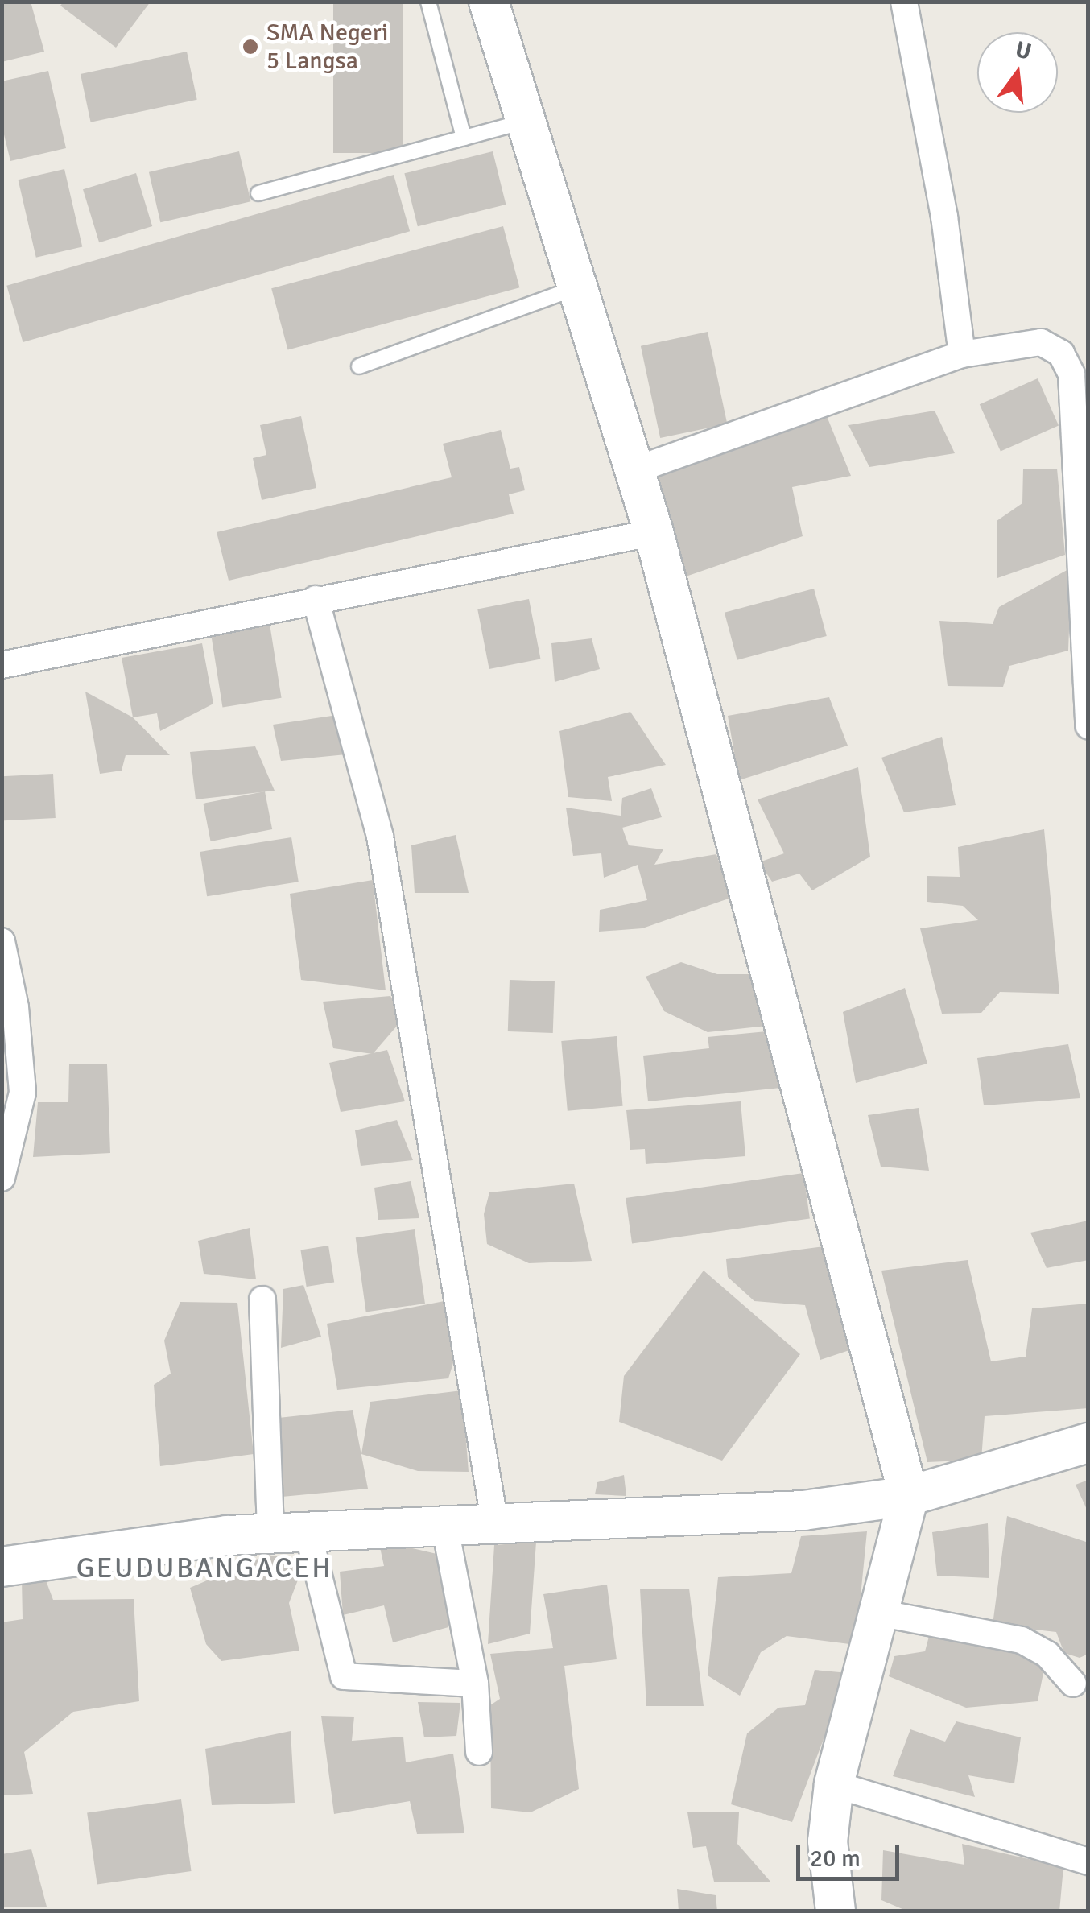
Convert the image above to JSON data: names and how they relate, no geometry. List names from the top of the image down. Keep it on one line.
{"districts":["GEUDUBANGACEH"],"places":["SMA Negeri 5 Langsa"],"scale_bar":"20 m","north":"top"}
